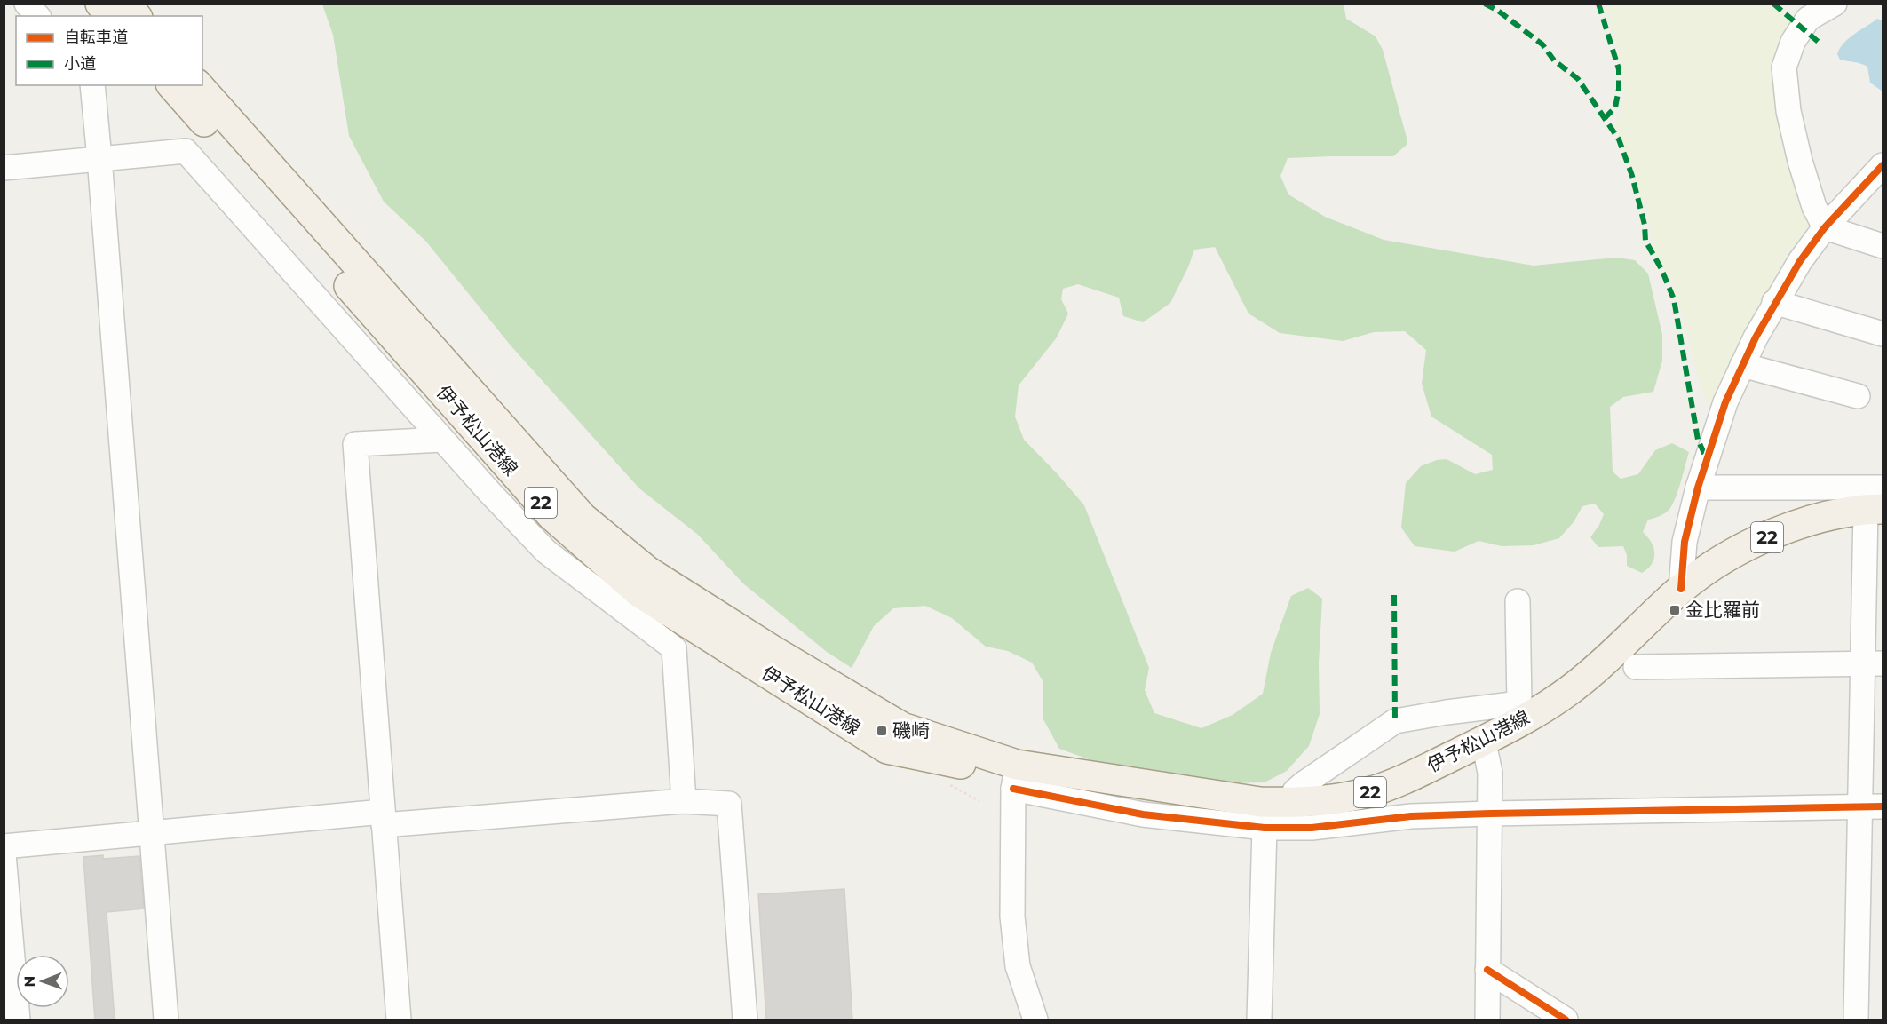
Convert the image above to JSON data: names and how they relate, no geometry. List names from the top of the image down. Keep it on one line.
{"streets":{"main road":["伊予松山港線","22"]},"places":{"transit":["金比羅前","磯崎"]},"legend":["自転車道","小道"],"north":"left"}
